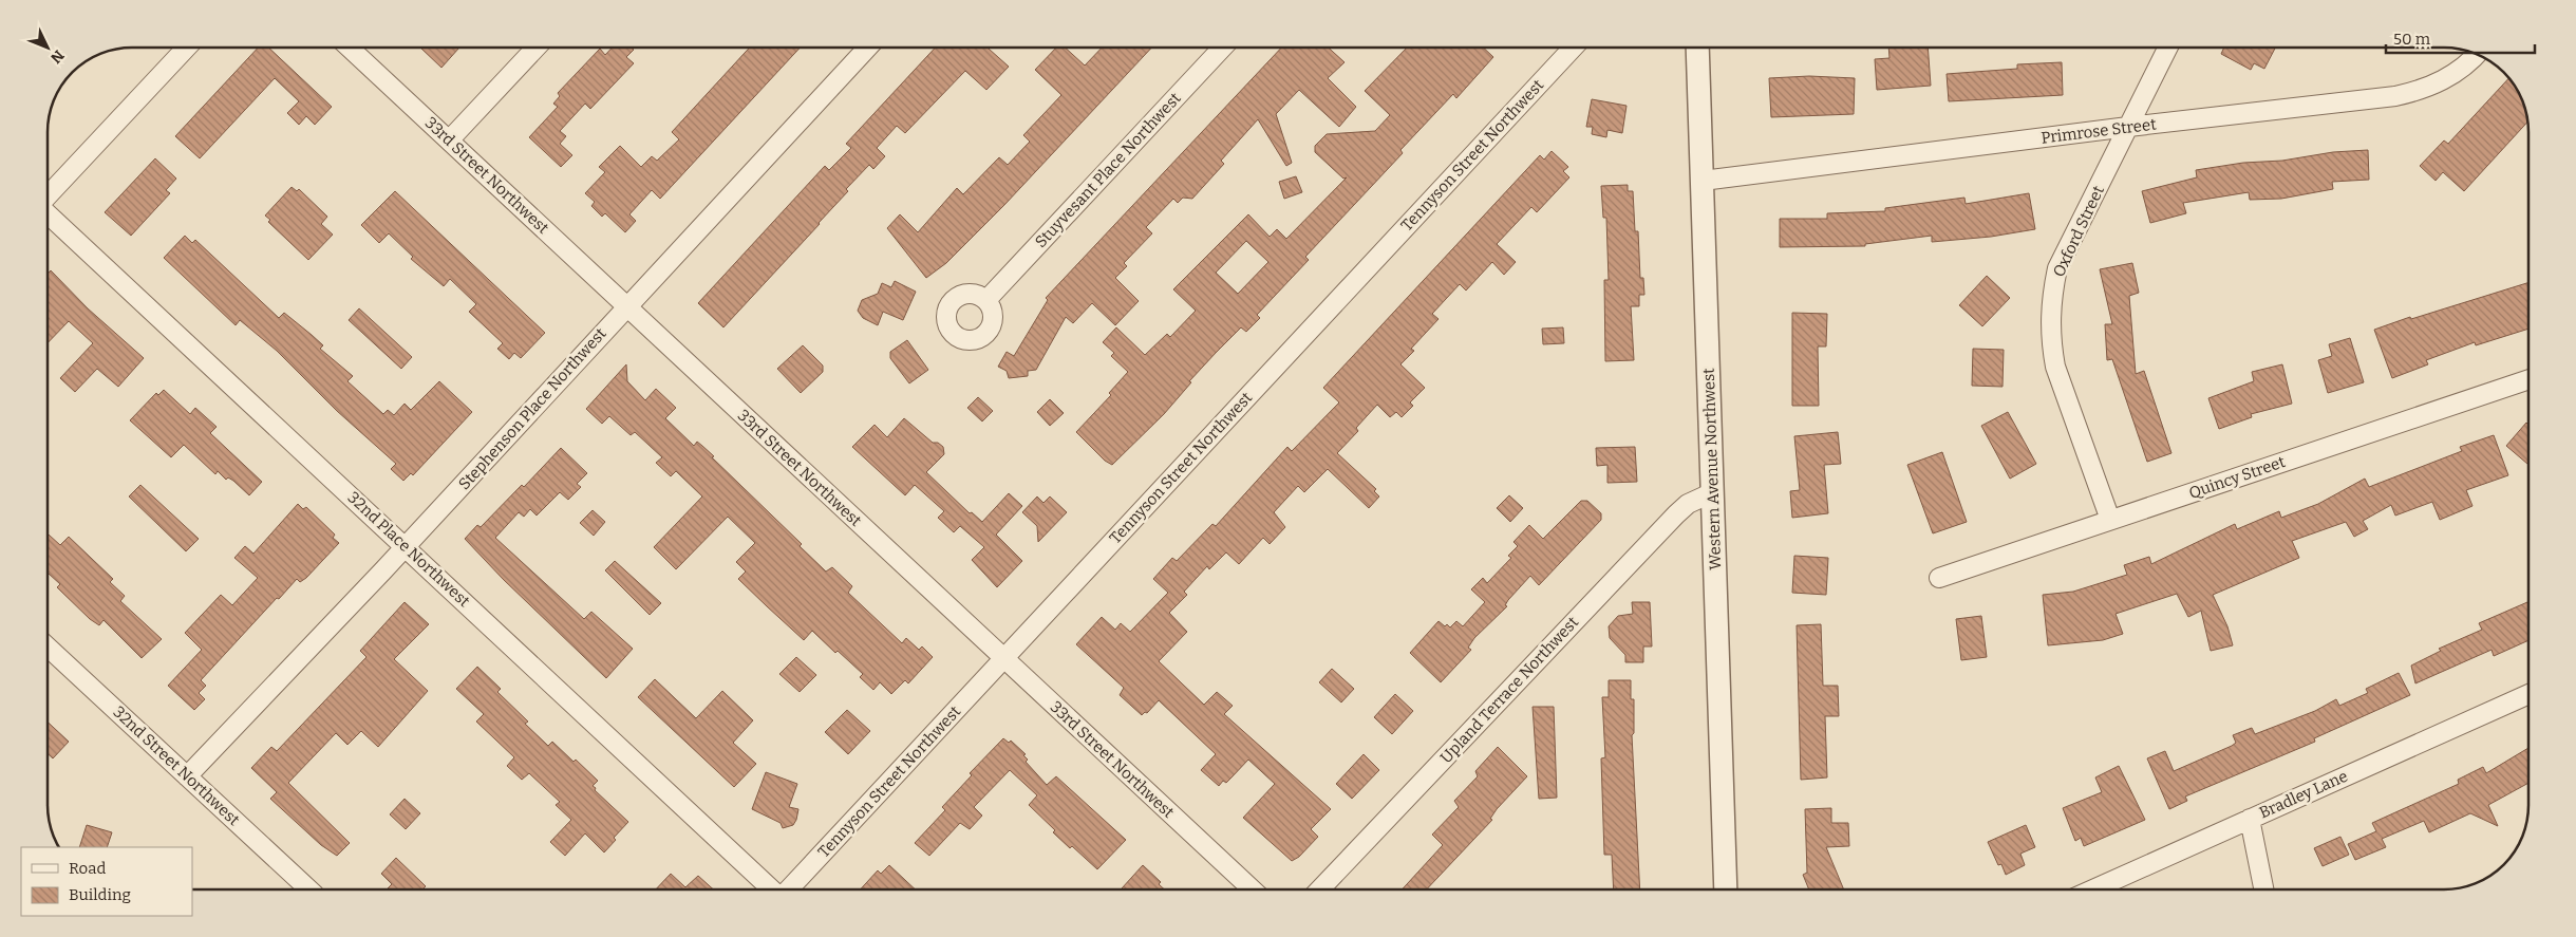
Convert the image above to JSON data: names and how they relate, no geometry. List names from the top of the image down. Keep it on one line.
{"streets":{"street":["Primrose Street","Tennyson Street Northwest","Stuyvesant Place Northwest","33rd Street Northwest","Oxford Street","Stephenson Place Northwest","Western Avenue Northwest","Quincy Street","32nd Place Northwest","Upland Terrace Northwest","32nd Street Northwest","Bradley Lane"]},"crossings":[["Primrose Street","Oxford Street"],["Primrose Street","Western Avenue Northwest"],["Tennyson Street Northwest","33rd Street Northwest"],["33rd Street Northwest","Stephenson Place Northwest"],["Oxford Street","Quincy Street"],["Stephenson Place Northwest","32nd Place Northwest"],["Stephenson Place Northwest","32nd Street Northwest"],["Western Avenue Northwest","Upland Terrace Northwest"]],"legend":["Road","Building"],"scale_bar":"50 m","north":"bottom right"}
